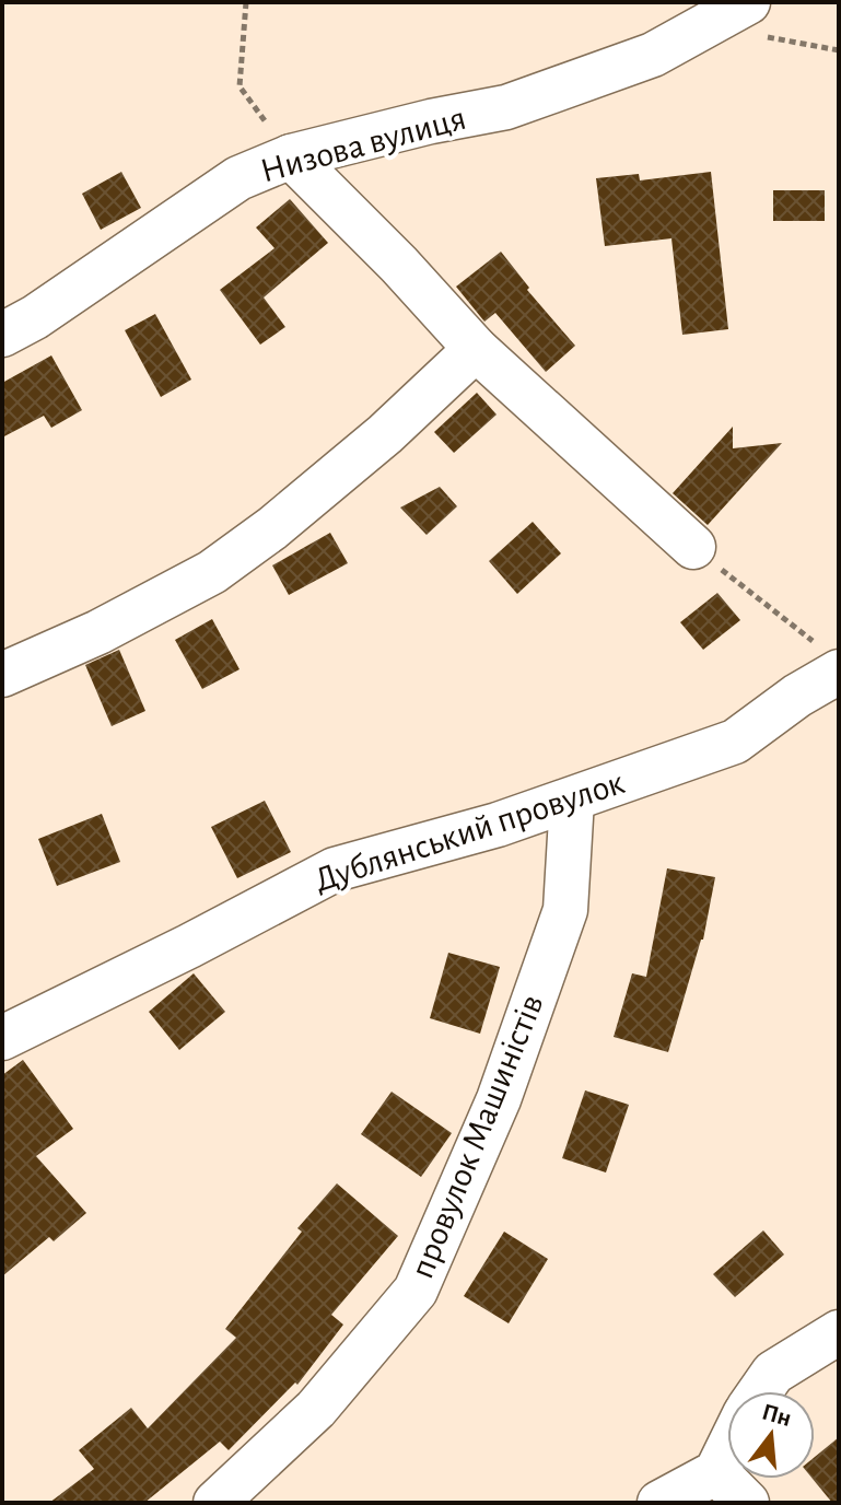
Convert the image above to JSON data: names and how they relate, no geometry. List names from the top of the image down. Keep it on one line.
{"streets":{"street":["Низова вулиця","Дублянський провулок","провулок Машиністів"]},"crossings":[["Дублянський провулок","провулок Машиністів"]],"north":"top"}
